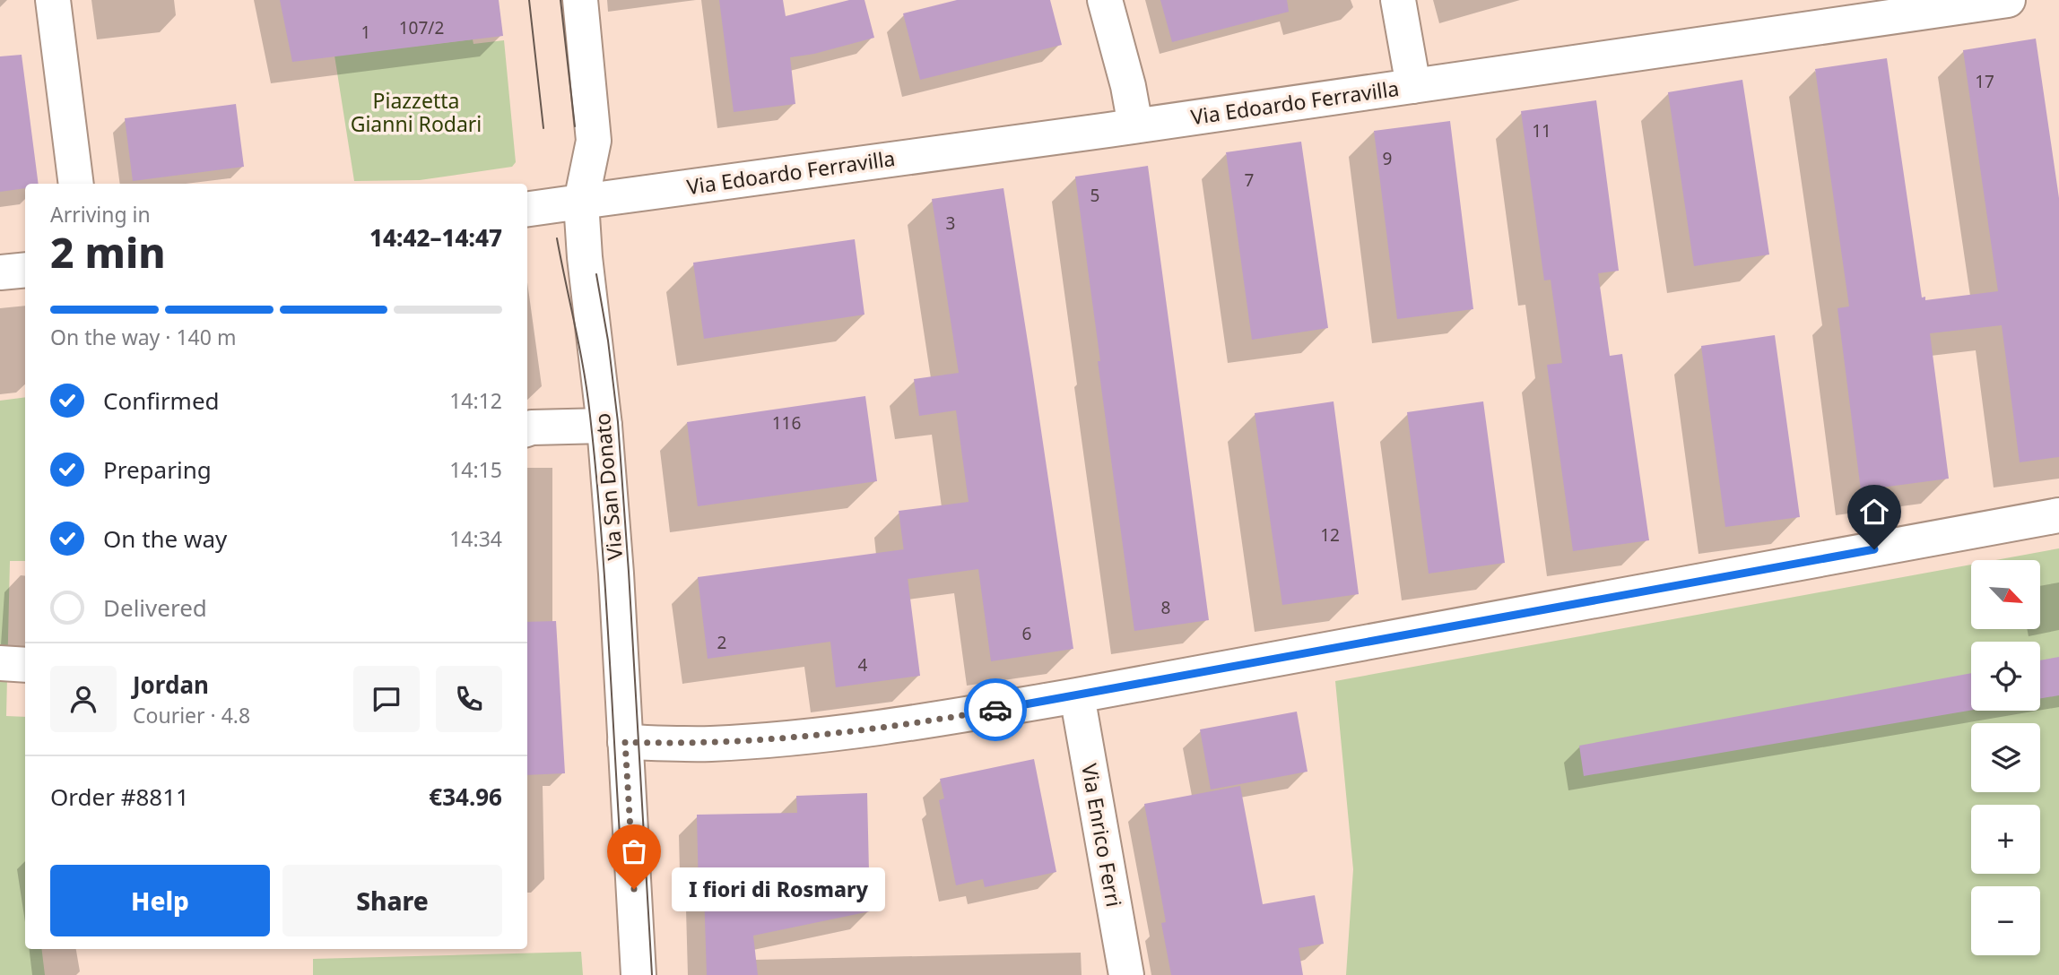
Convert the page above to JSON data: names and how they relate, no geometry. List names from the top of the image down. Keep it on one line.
{"streets":{"street":["Via Edoardo Ferravilla","Via San Donato","Via Enrico Ferri"]},"crossings":[["Via Edoardo Ferravilla","Via San Donato"]],"parks":["Piazzetta Gianni Rodari"],"places":["I fiori di Rosmary"],"house_numbers":["107/2","1","17","11","9","7","5","3","116","12","8","6","2","4"],"north":"bottom right","page":{"heading":["2 min","Arriving in","14:42–14:47"],"panel":["Jordan","Courier · 4.8","Order #8811","€34.96"],"bar":"On the way · 140 m","list":[["Confirmed","14:12"],["Preparing","14:15"],["On the way","14:34"],"Delivered"],"map_buttons":["+","−"],"buttons":["Help","Share"],"bubble":"I fiori di Rosmary"}}
